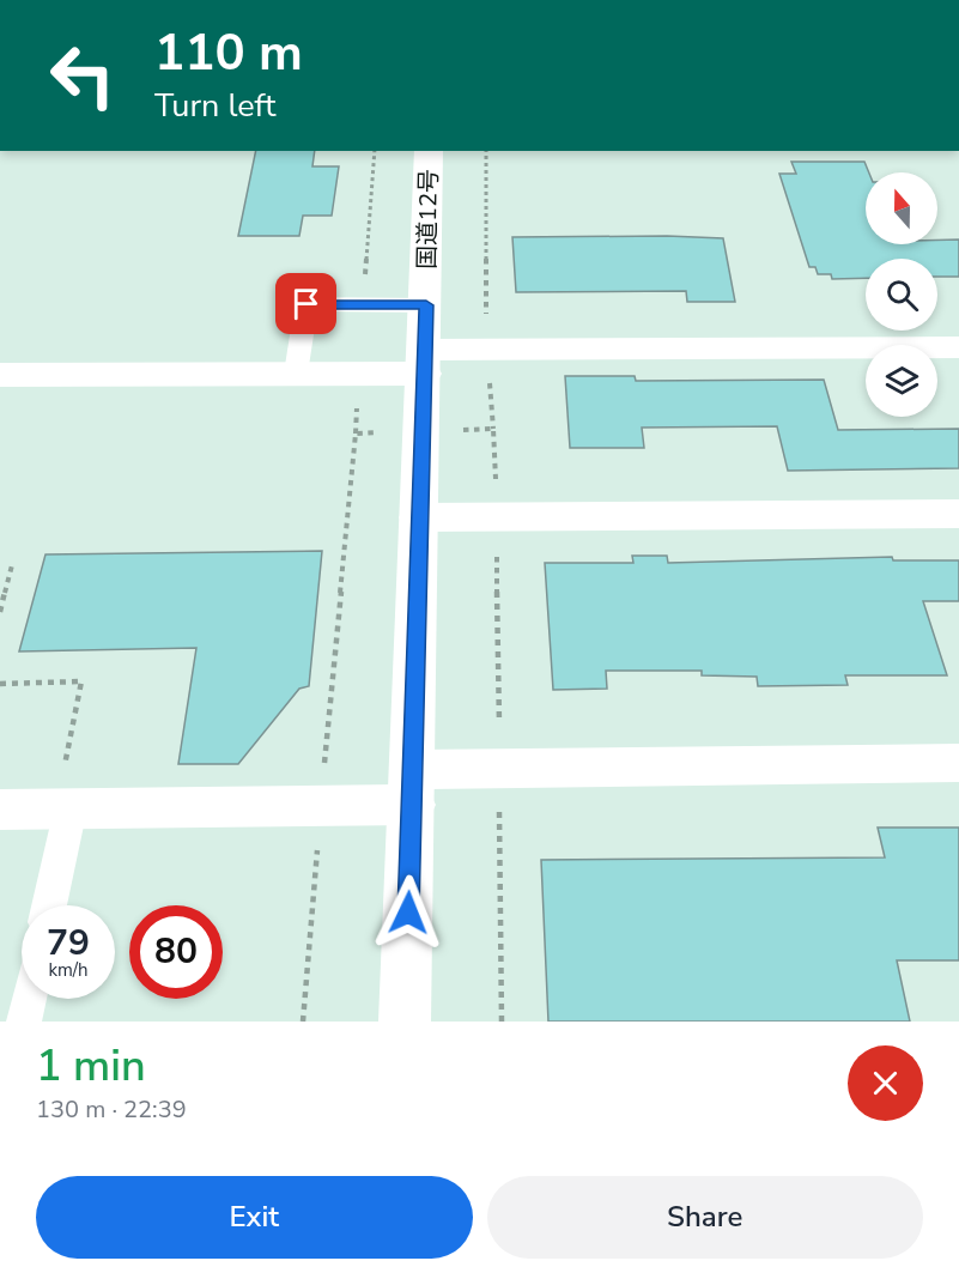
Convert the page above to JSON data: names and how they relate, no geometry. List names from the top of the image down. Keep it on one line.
{"streets":{"main road":["国道12号"]},"north":"top","page":{"turn":["110 m","Turn left"],"speed":"79 km/h","limit":"80","heading":["1 min","130 m · 22:39"],"buttons":["Exit","Share"]}}
